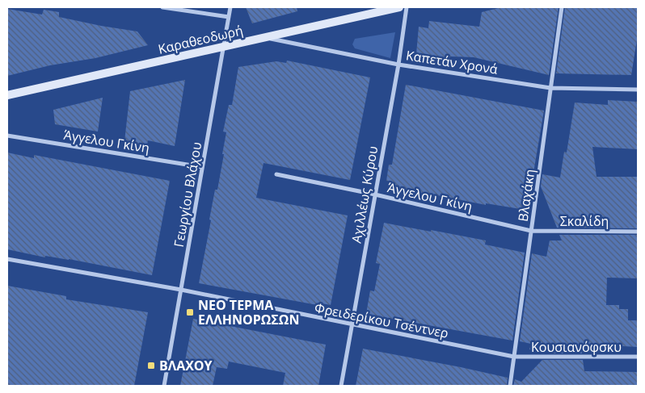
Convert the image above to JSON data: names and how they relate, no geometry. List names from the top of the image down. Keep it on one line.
{"streets":{"street":["Καραθεοδωρή","Καπετάν Χρονά","Άγγελου Γκίνη","Γεωργίου Βλάχου","Αχιλλέως Κύρου","Βλαχάκη","Σκαλίδη","Φρειδερίκου Τσέντνερ","Κουσιανόφσκυ"]},"crossings":[["Καραθεοδωρή","Καπετάν Χρονά"],["Καραθεοδωρή","Γεωργίου Βλάχου"],["Καπετάν Χρονά","Αχιλλέως Κύρου"],["Καπετάν Χρονά","Βλαχάκη"],["Άγγελου Γκίνη","Γεωργίου Βλάχου"],["Άγγελου Γκίνη","Αχιλλέως Κύρου"],["Άγγελου Γκίνη","Βλαχάκη"],["Άγγελου Γκίνη","Σκαλίδη"],["Γεωργίου Βλάχου","Φρειδερίκου Τσέντνερ"],["Αχιλλέως Κύρου","Φρειδερίκου Τσέντνερ"],["Βλαχάκη","Σκαλίδη"],["Βλαχάκη","Φρειδερίκου Τσέντνερ"],["Βλαχάκη","Κουσιανόφσκυ"],["Φρειδερίκου Τσέντνερ","Κουσιανόφσκυ"]],"places":{"transit":["ΝΕΟ ΤΕΡΜΑ ΕΛΛΗΝΟΡΩΣΩΝ","ΒΛΑΧΟΥ"]}}
